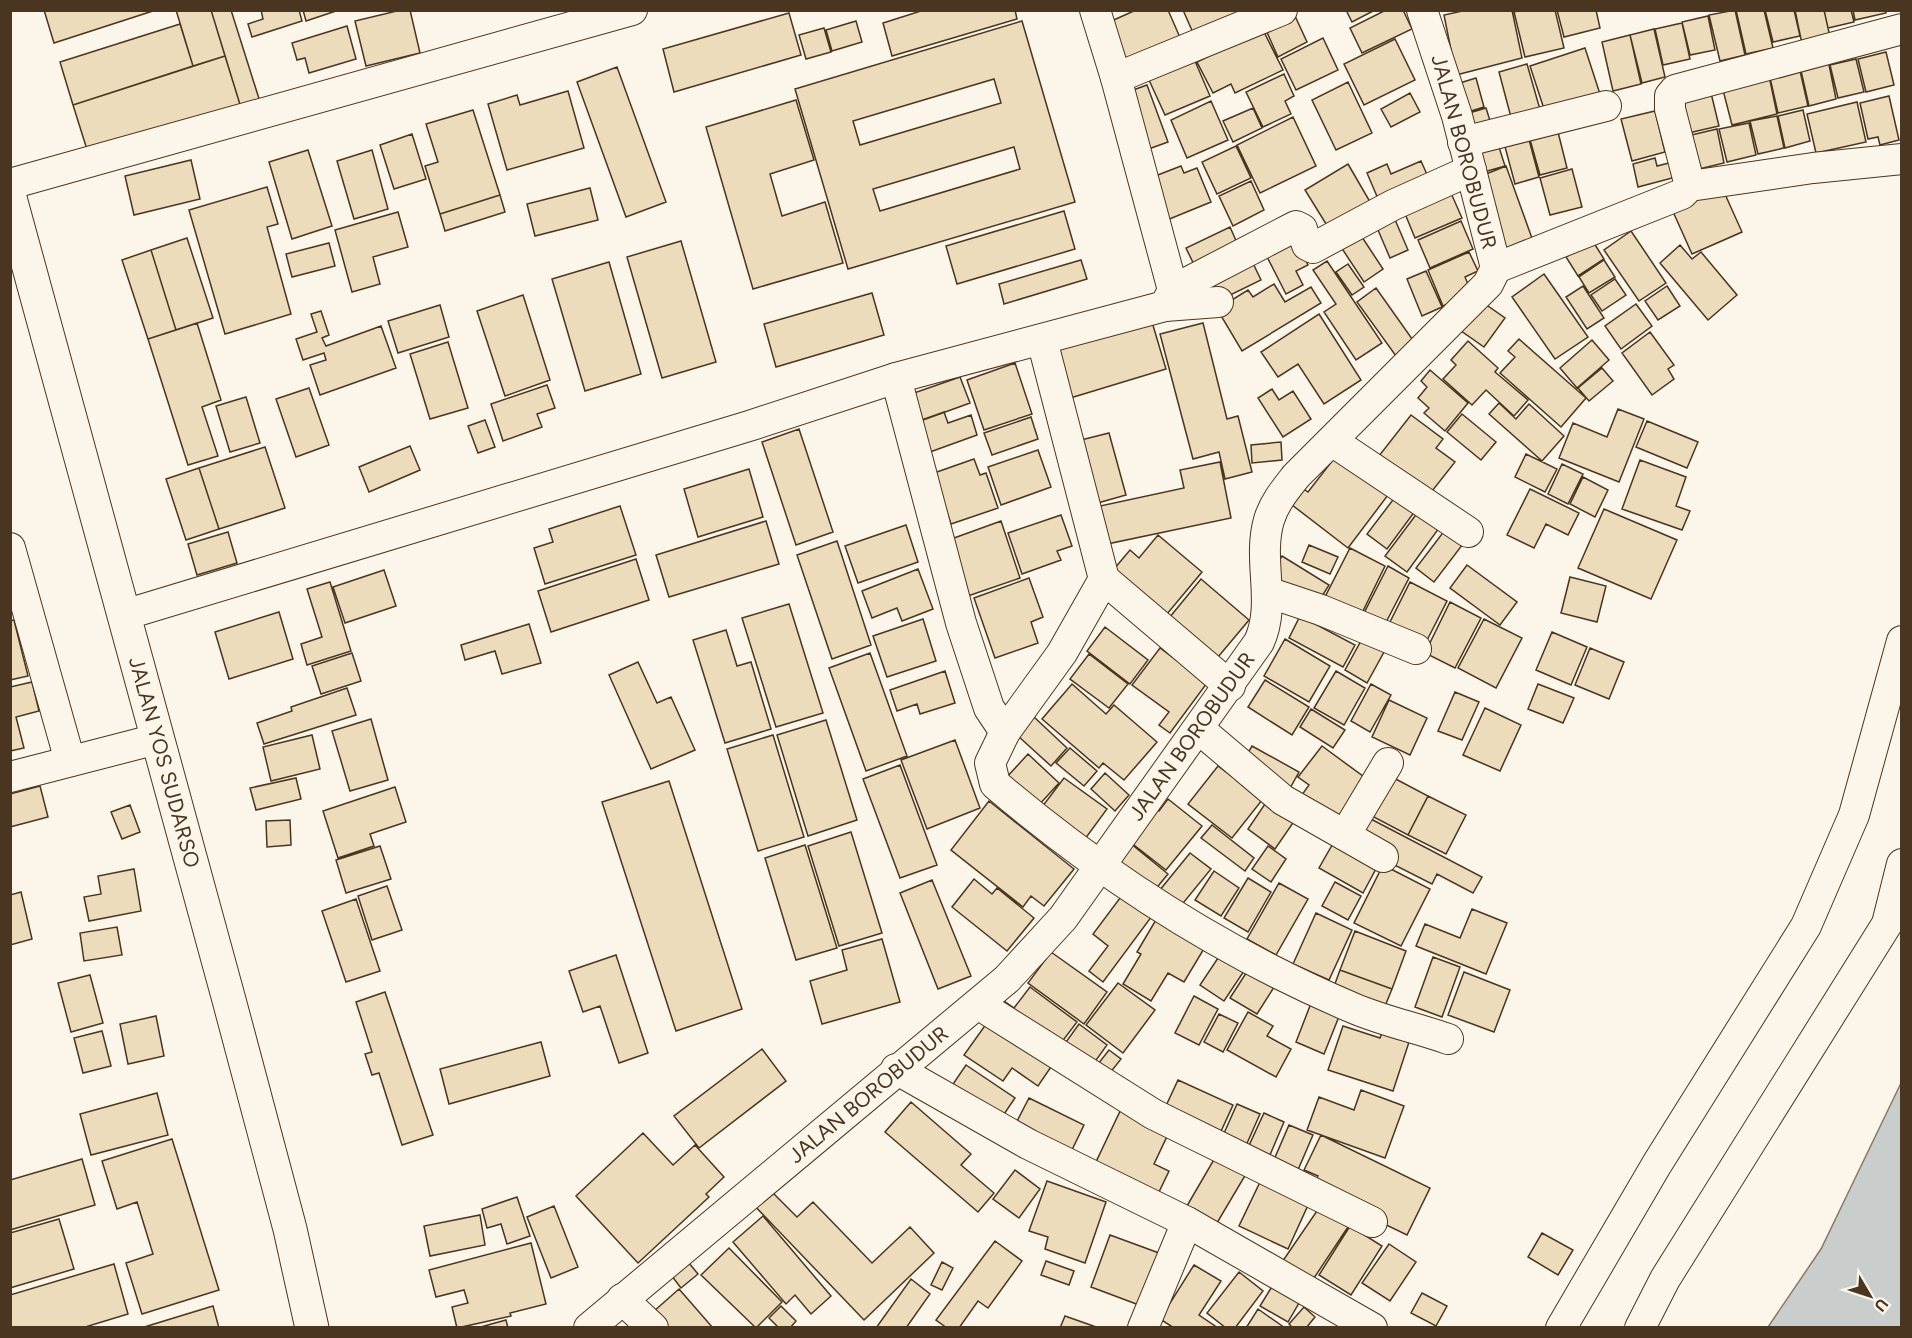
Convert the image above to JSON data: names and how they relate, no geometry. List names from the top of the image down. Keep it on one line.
{"streets":{"highway":["JALAN YOS SUDARSO"],"street":["JALAN BOROBUDUR"]},"north":"bottom right"}
